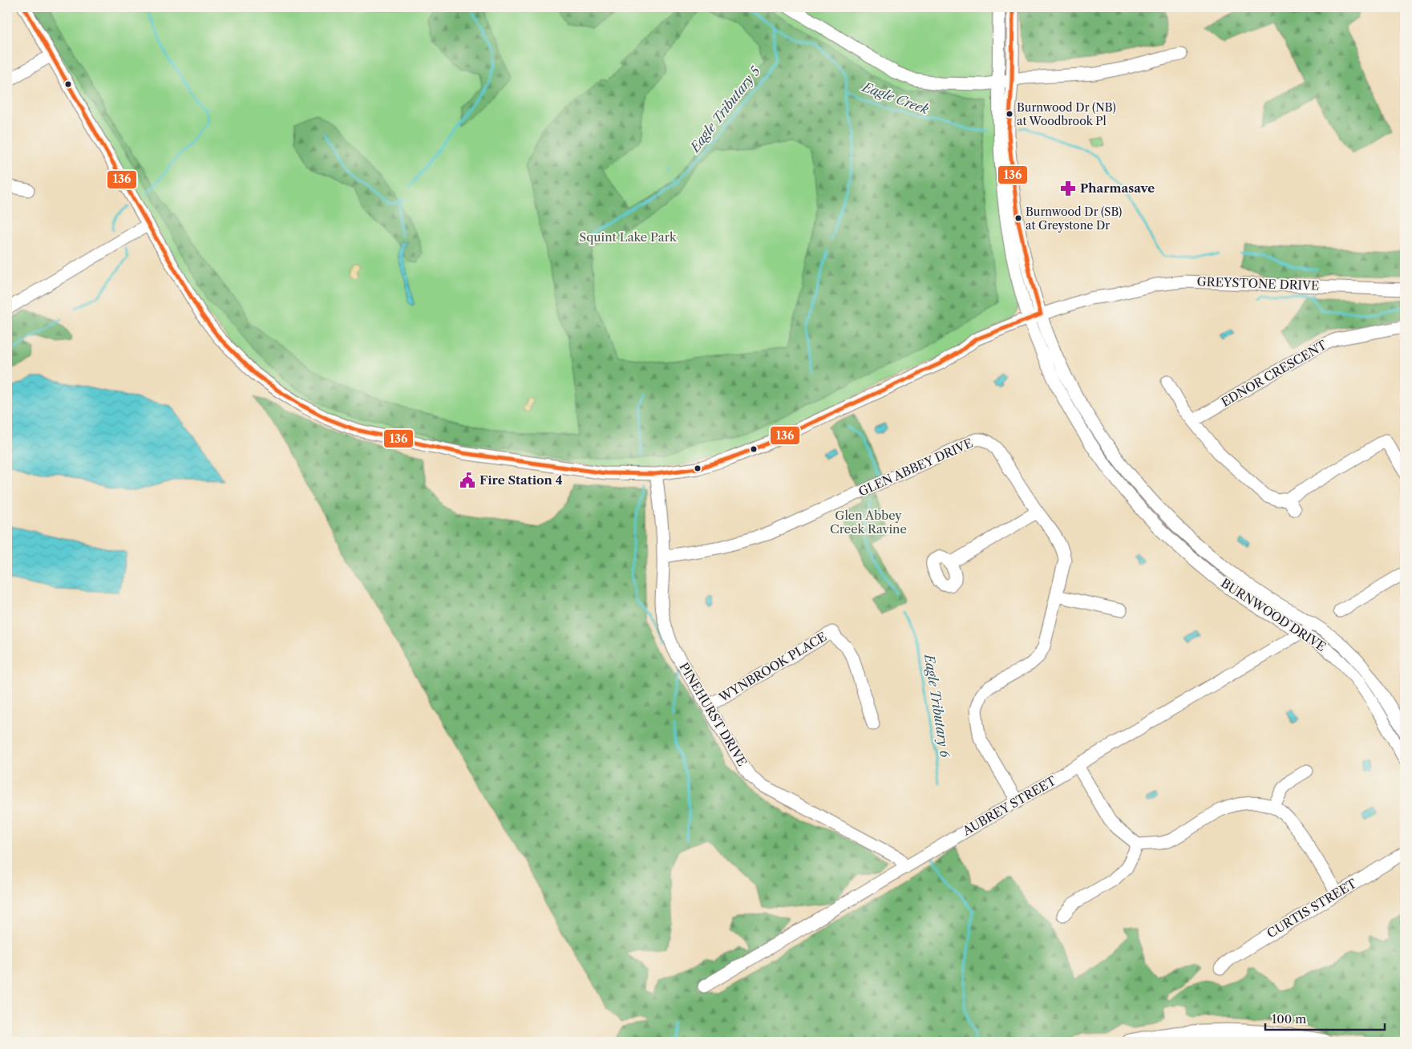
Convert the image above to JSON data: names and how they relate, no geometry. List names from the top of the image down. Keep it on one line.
{"streets":{"street":["GREYSTONE DRIVE","EDNOR CRESCENT","GLEN ABBEY DRIVE","BURNWOOD DRIVE","WYNBROOK PLACE","PINEHURST DRIVE","AUBREY STREET","CURTIS STREET"]},"crossings":[["GREYSTONE DRIVE","BURNWOOD DRIVE"],["GREYSTONE DRIVE","PINEHURST DRIVE"],["GLEN ABBEY DRIVE","PINEHURST DRIVE"],["GLEN ABBEY DRIVE","AUBREY STREET"],["BURNWOOD DRIVE","AUBREY STREET"],["WYNBROOK PLACE","PINEHURST DRIVE"],["PINEHURST DRIVE","AUBREY STREET"]],"water":["Eagle Creek","Eagle Tributary 5","Eagle Tributary 6"],"parks":["Squint Lake Park","Glen Abbey Creek Ravine"],"places":{"other":["Burnwood Dr (NB) at Woodbrook Pl","Burnwood Dr (SB) at Greystone Dr"],"pharmacy":["Pharmasave"],"public building":["Fire Station 4"]},"lines":["transit line 136"],"scale_bar":"100 m"}
